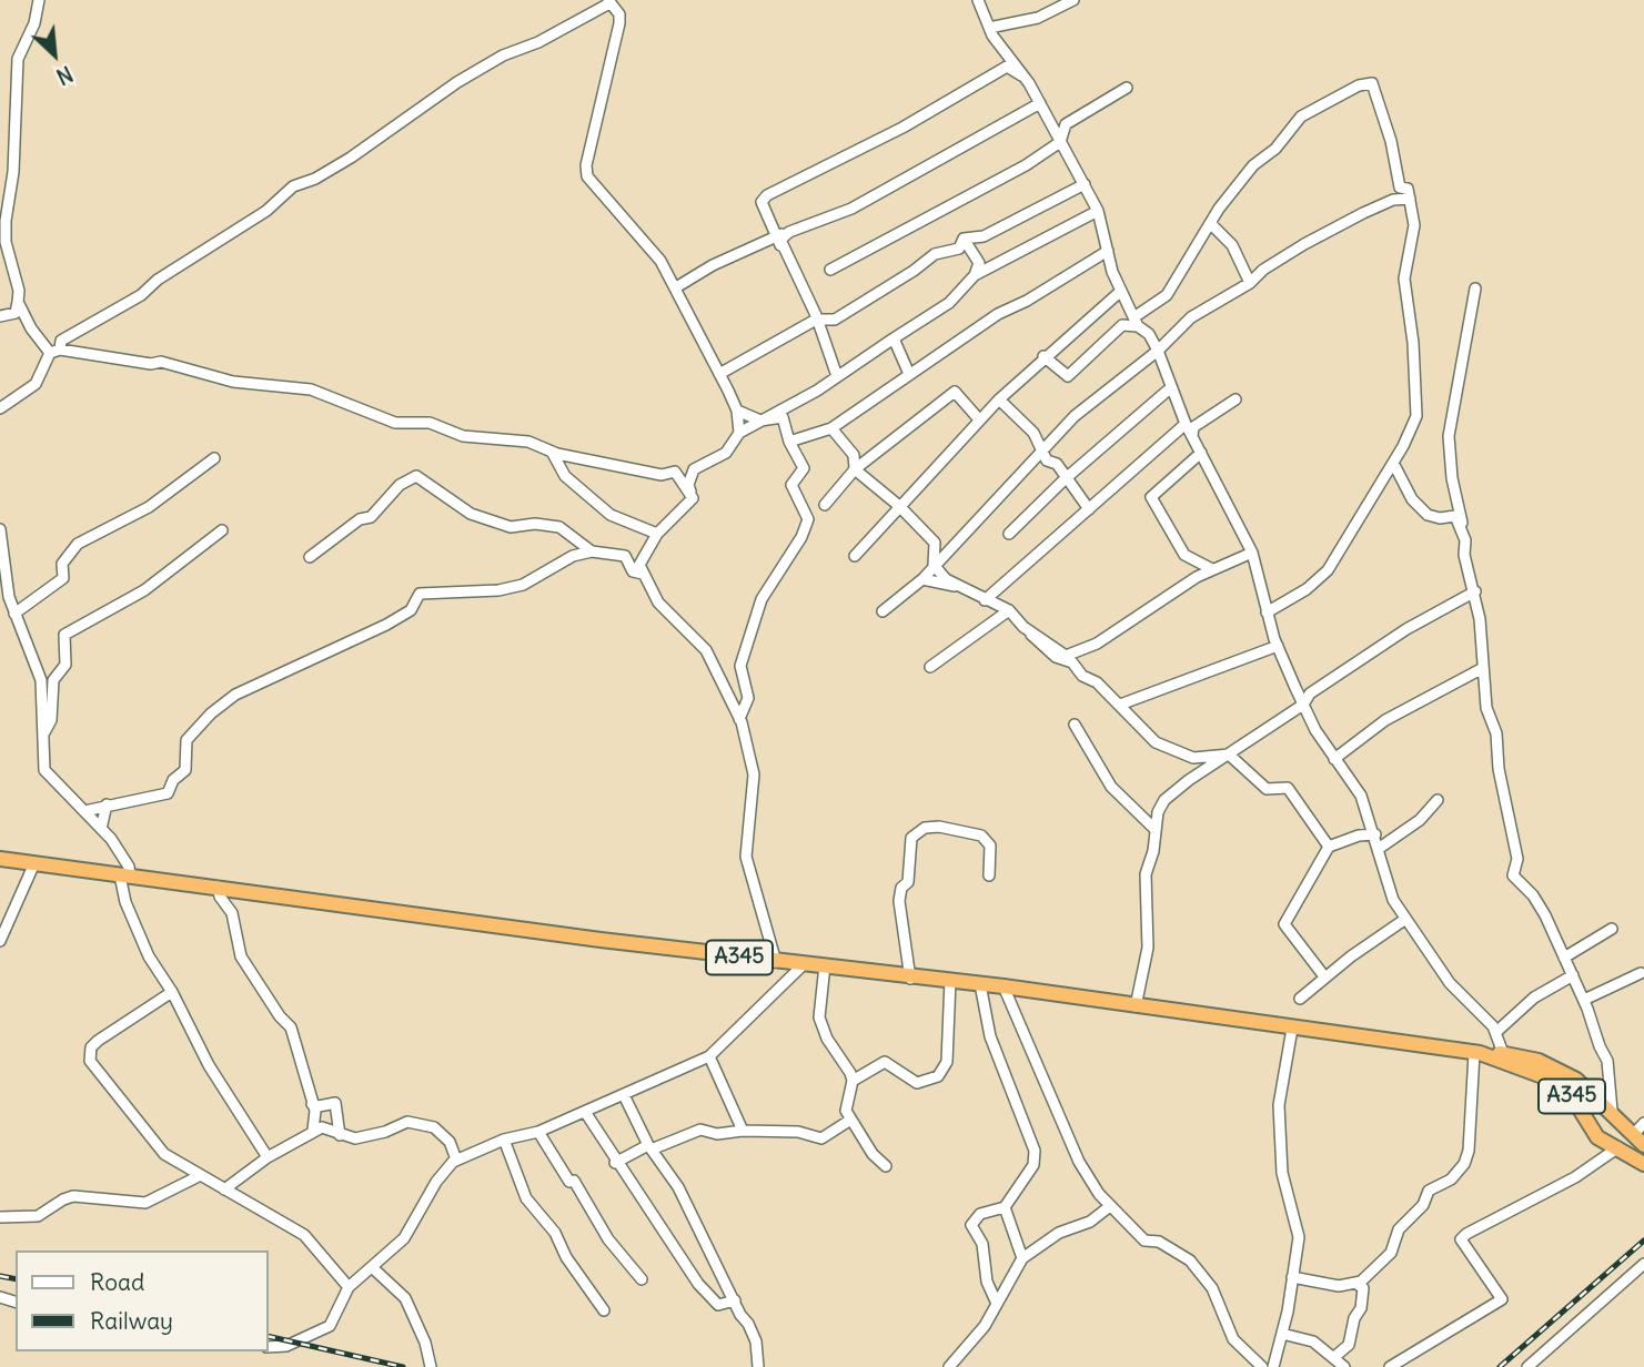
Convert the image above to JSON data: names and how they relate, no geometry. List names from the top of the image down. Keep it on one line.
{"streets":{"highway":["A345"]},"legend":["Road","Railway"],"north":"bottom right"}
